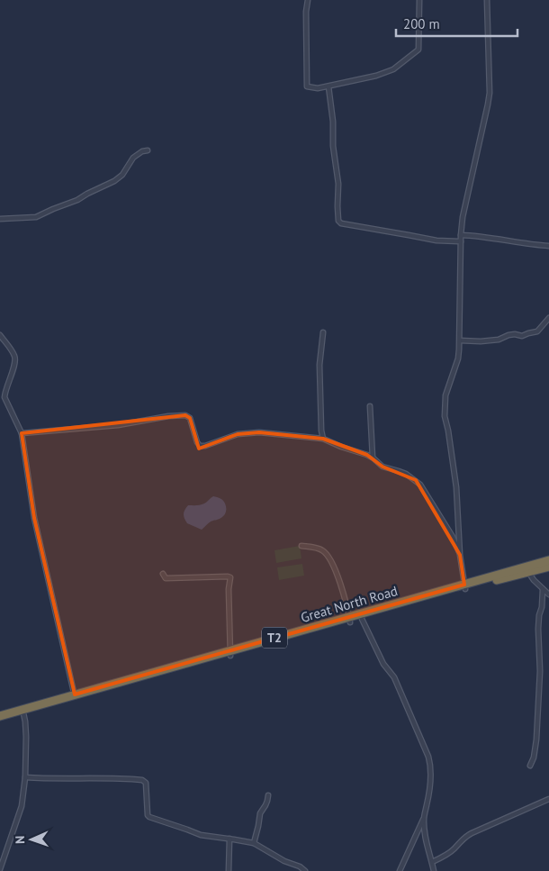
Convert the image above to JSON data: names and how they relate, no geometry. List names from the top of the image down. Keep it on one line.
{"streets":{"highway":["Great North Road","T2"]},"scale_bar":"200 m","north":"left"}
